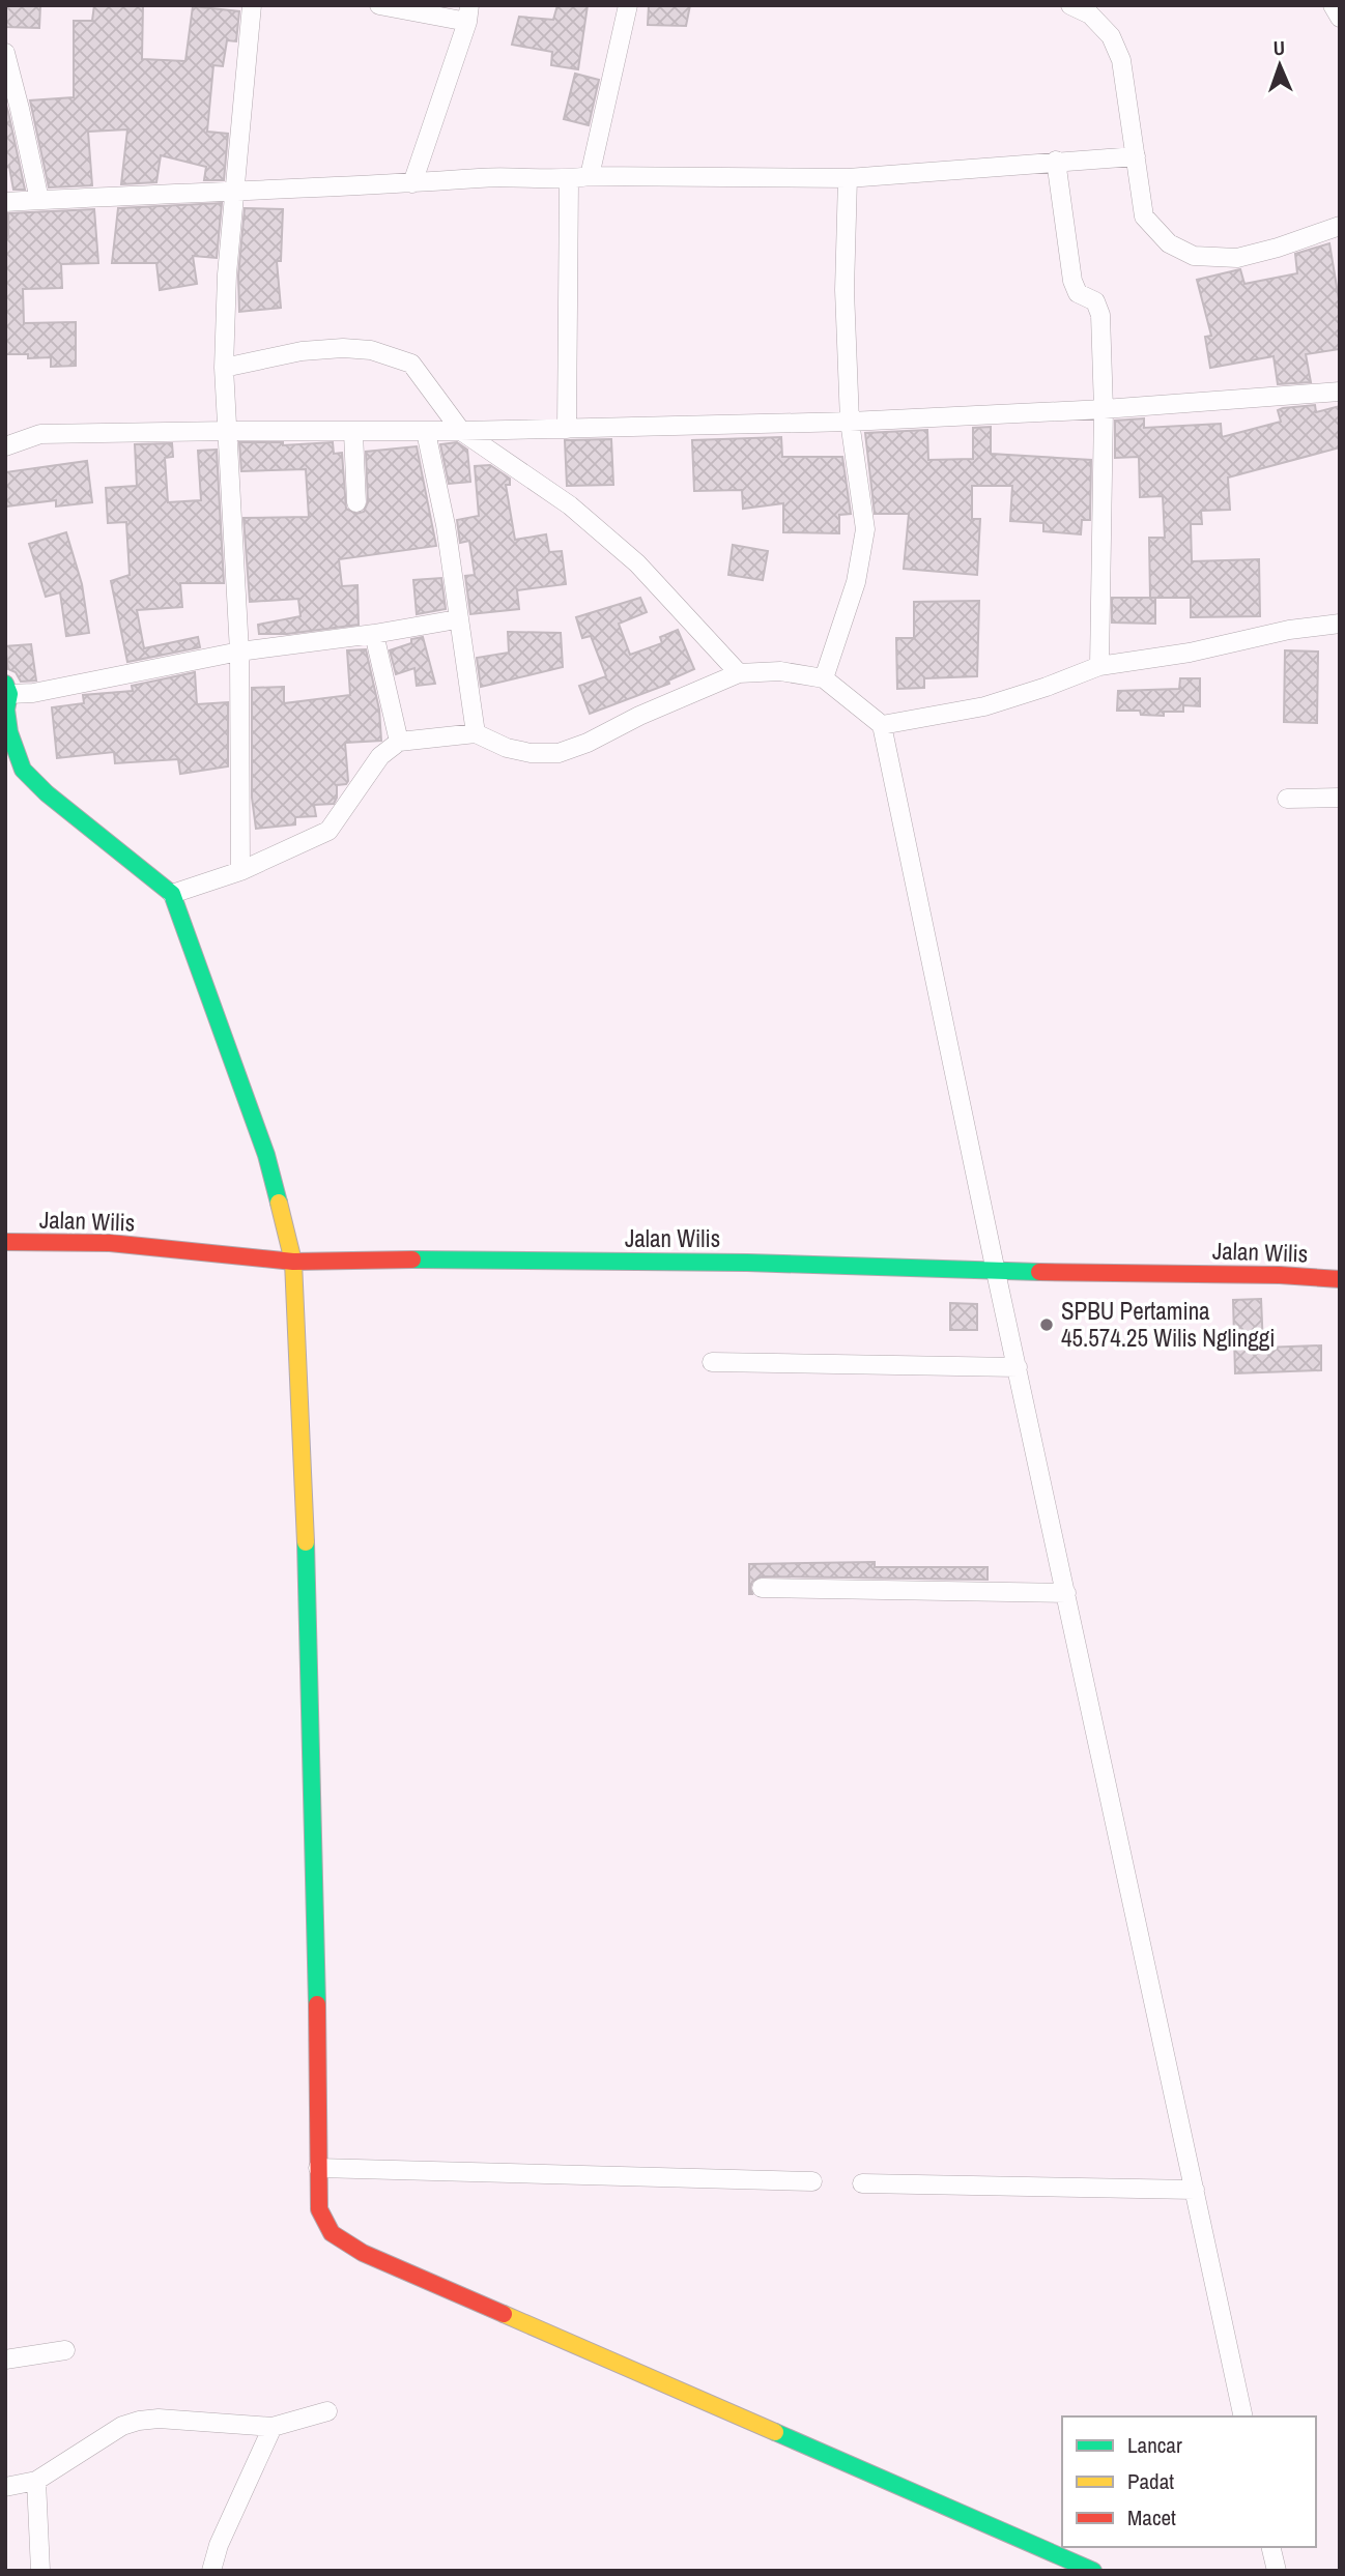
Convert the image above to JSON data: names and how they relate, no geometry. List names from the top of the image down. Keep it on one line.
{"streets":{"street":["Jalan Wilis"]},"places":["SPBU Pertamina 45.574.25 Wilis Nglinggi"],"legend":["Lancar","Padat","Macet"],"north":"top"}
